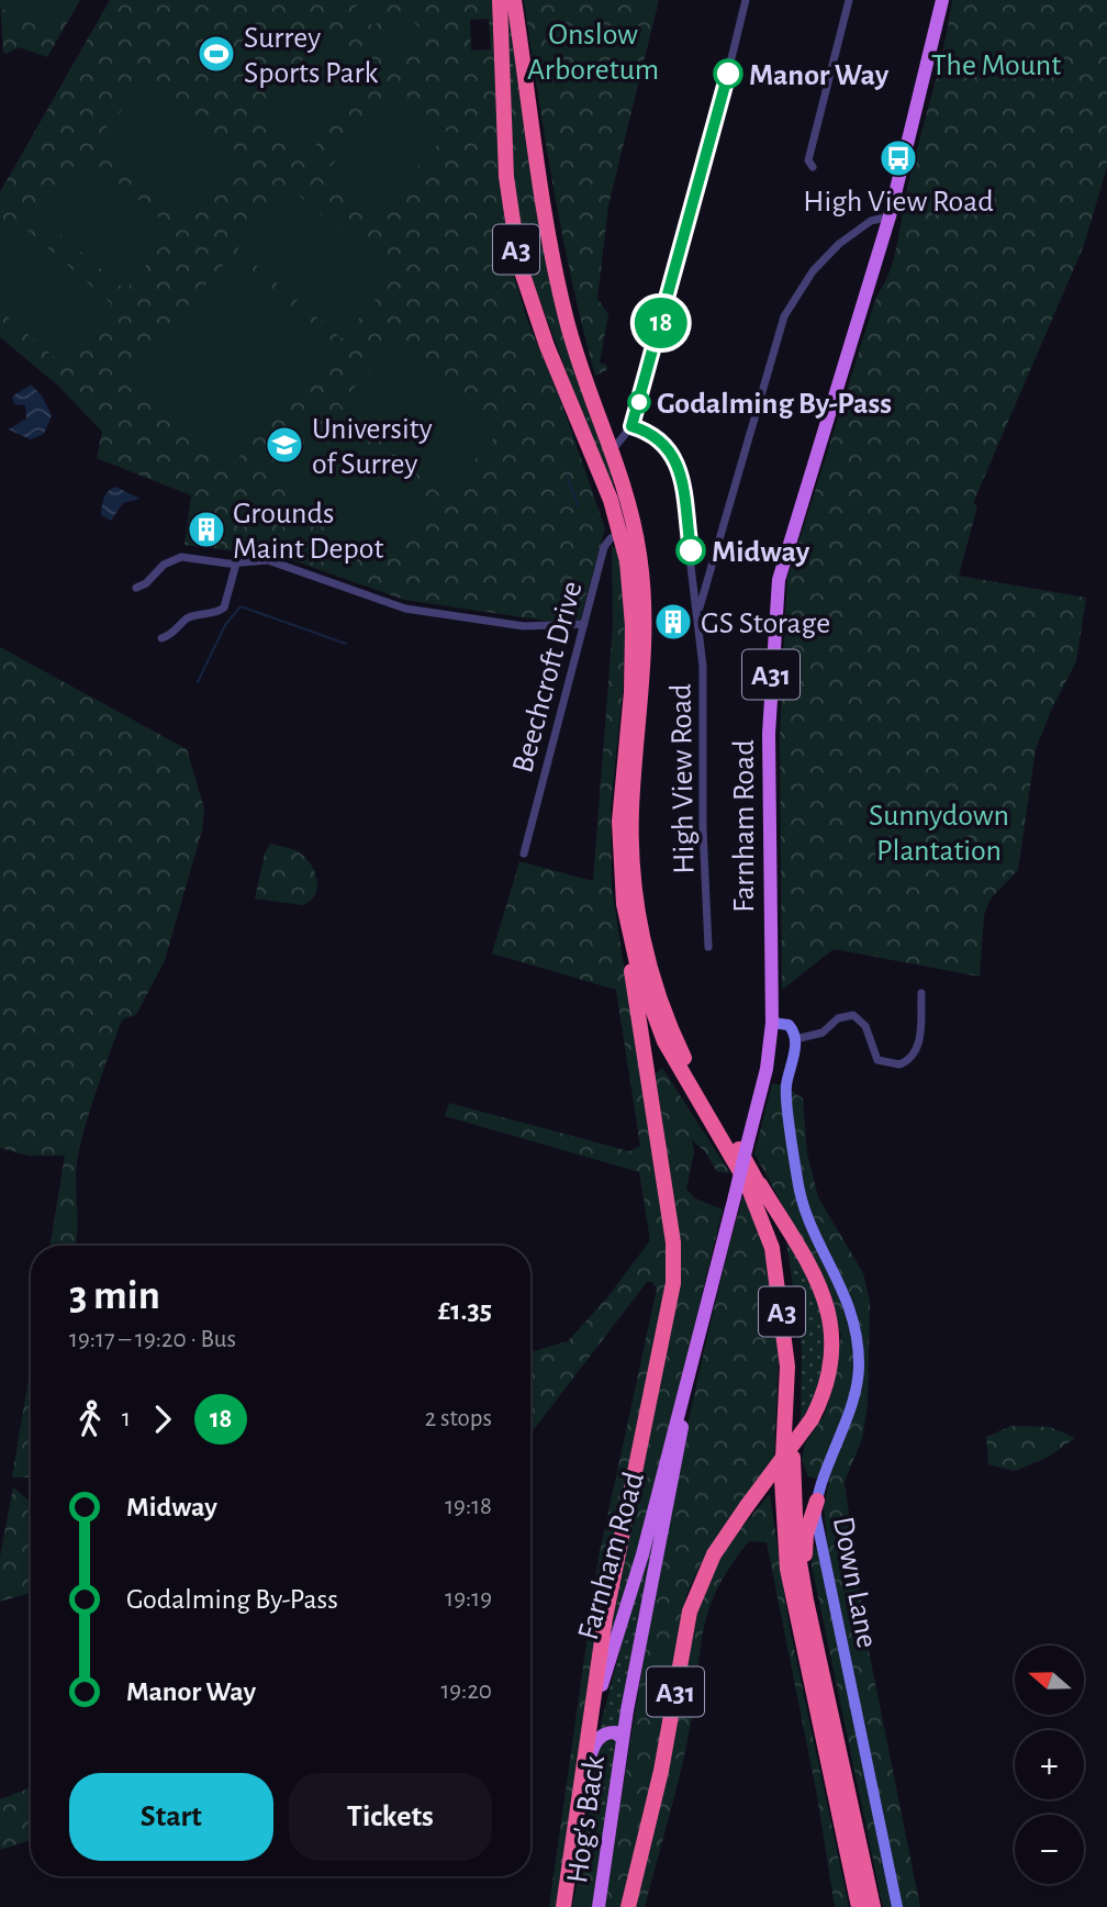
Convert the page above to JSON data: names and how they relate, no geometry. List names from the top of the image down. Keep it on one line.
{"streets":{"highway":["A3","A31","Hog's Back"],"main road":["Farnham Road"],"street":["Beechcroft Drive","High View Road","Down Lane"]},"crossings":[["A3","A31"],["A3","Beechcroft Drive"],["A3","Farnham Road"],["A3","Hog's Back"],["A31","Farnham Road"],["A31","Hog's Back"],["High View Road","Farnham Road"],["Farnham Road","Hog's Back"]],"parks":["Onslow Arboretum","The Mount","Sunnydown Plantation"],"places":{"sports":["Surrey Sports Park"],"other":["Manor Way","Godalming By-Pass","Midway"],"bus stop":["High View Road"],"school or university":["University of Surrey"],"building":["Grounds Maint Depot","GS Storage"]},"lines":["bus line 18"],"north":"left","page":{"on_map":"18","heading":["3 min","19:17 – 19:20 · Bus","£1.35"],"legs":["1","18","2 stops"],"list":[{"name":"Midway","value":"19:18"},{"name":"Godalming By-Pass","value":"19:19"},{"name":"Manor Way","value":"19:20"}],"map_buttons":["+","−"],"buttons":["Start","Tickets"]}}
